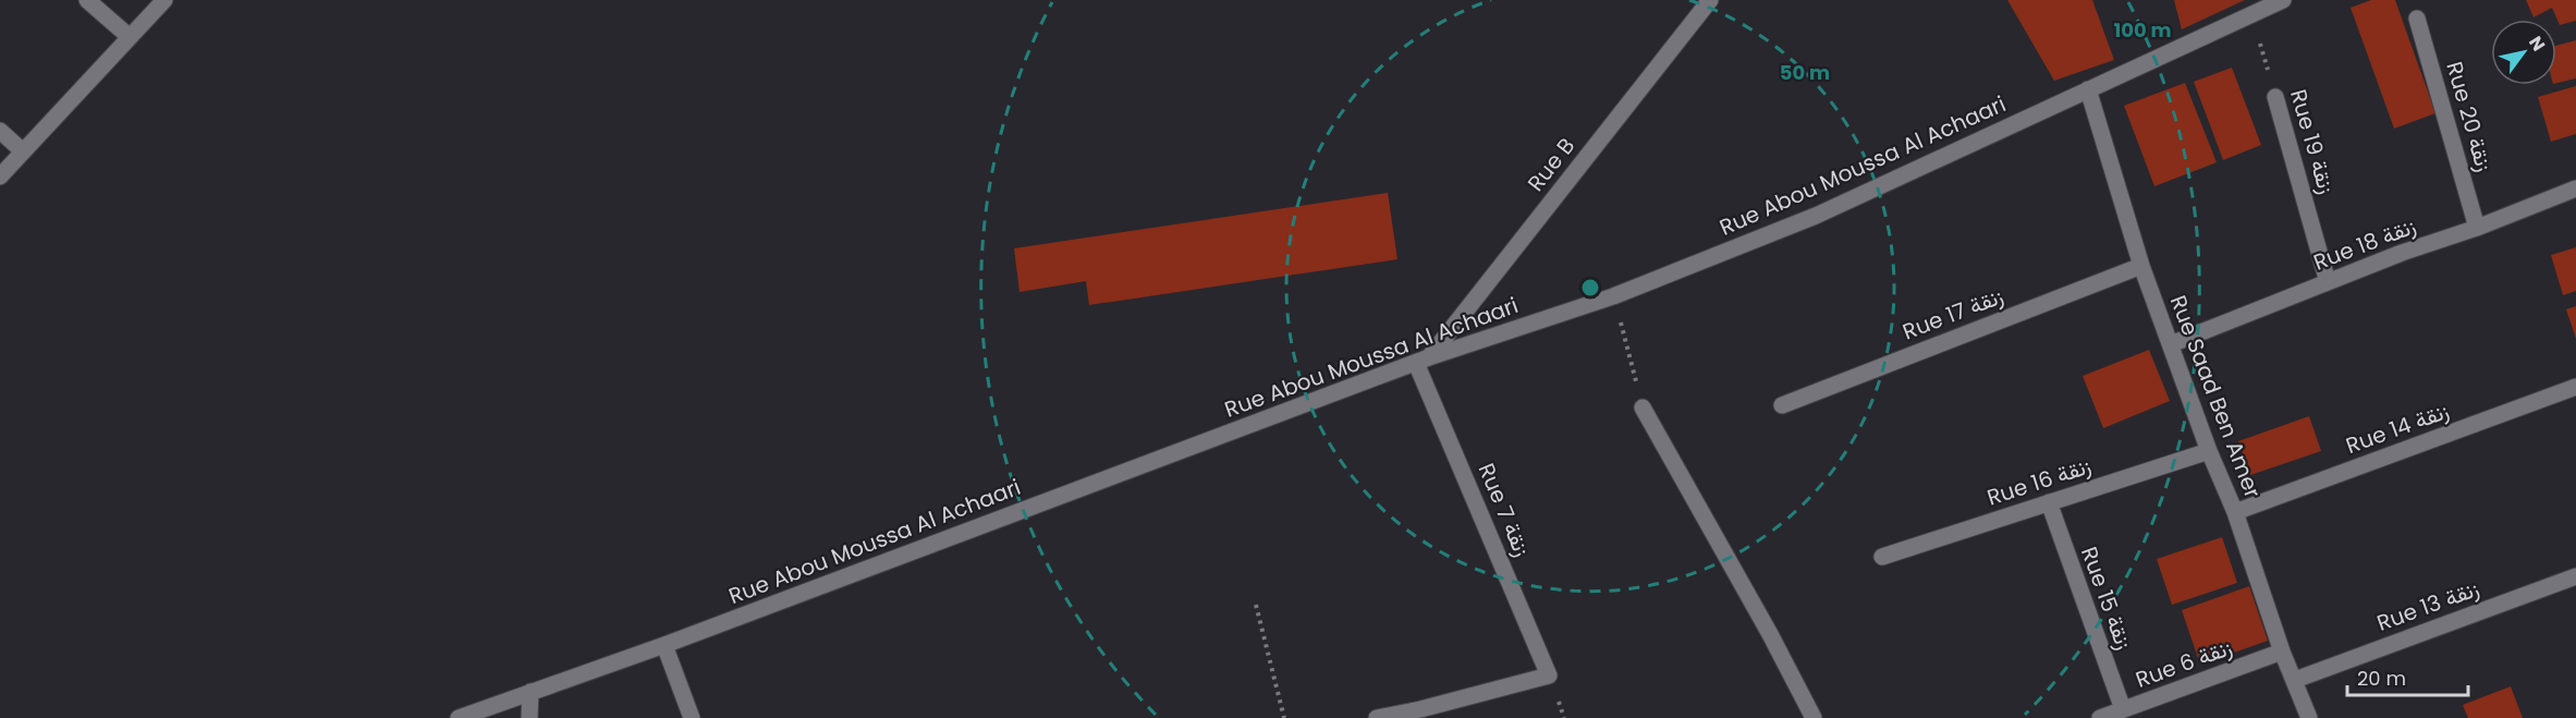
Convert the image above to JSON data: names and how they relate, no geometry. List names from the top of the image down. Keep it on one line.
{"streets":{"street":["Rue 20 زنقة","Rue 19 زنقة","Rue B","Rue Abou Moussa Al Achaari","Rue 18 زنقة","Rue 17 زنقة","Rue Saad Ben Amer","Rue 14 زنقة","Rue 16 زنقة","Rue 7 زنقة","Rue 15 زنقة","Rue 13 زنقة","Rue 6 زنقة"]},"crossings":[["Rue 20 زنقة","Rue 18 زنقة"],["Rue 19 زنقة","Rue Abou Moussa Al Achaari"],["Rue 19 زنقة","Rue 18 زنقة"],["Rue B","Rue Abou Moussa Al Achaari"],["Rue B","Rue 7 زنقة"],["Rue Abou Moussa Al Achaari","Rue Saad Ben Amer"],["Rue Abou Moussa Al Achaari","Rue 7 زنقة"],["Rue 18 زنقة","Rue Saad Ben Amer"],["Rue 17 زنقة","Rue Saad Ben Amer"],["Rue Saad Ben Amer","Rue 14 زنقة"],["Rue Saad Ben Amer","Rue 16 زنقة"],["Rue Saad Ben Amer","Rue 13 زنقة"],["Rue Saad Ben Amer","Rue 6 زنقة"],["Rue 16 زنقة","Rue 15 زنقة"],["Rue 15 زنقة","Rue 6 زنقة"]],"scale_bar":"20 m","north":"top right","rings":["100 m","50 m"]}
